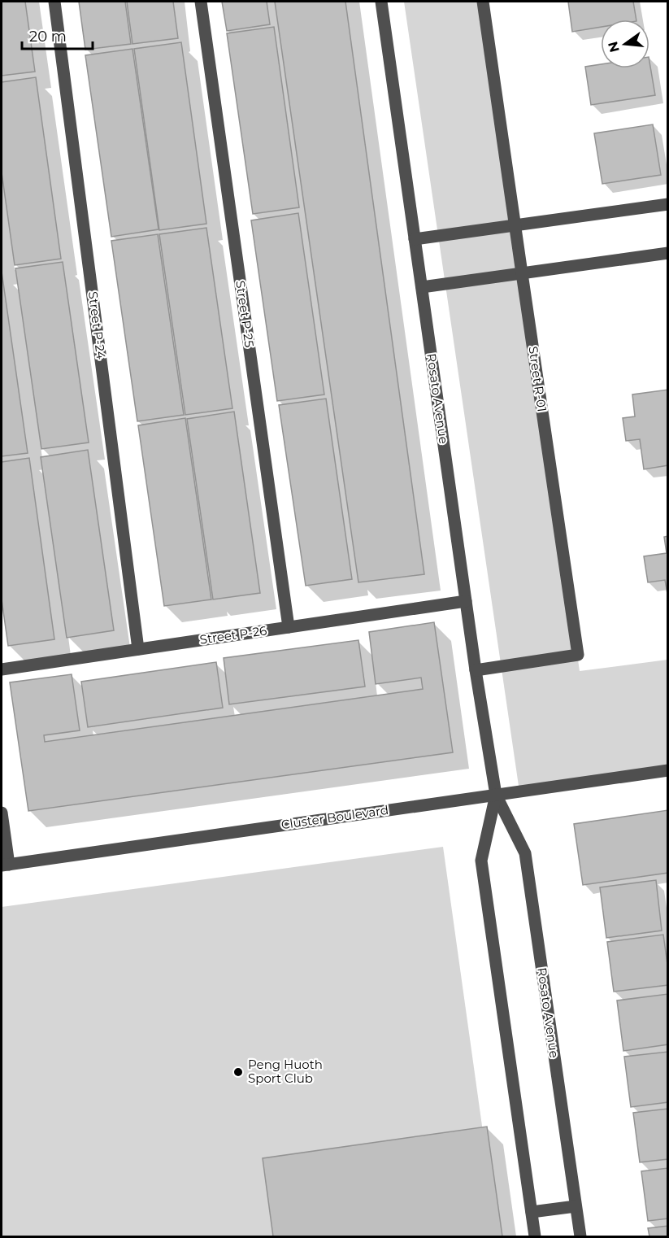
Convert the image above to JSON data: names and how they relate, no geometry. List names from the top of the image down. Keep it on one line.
{"streets":{"street":["Street P-25","Street P-24","Street R-01","Rosato Avenue","Street P-26","Cluster Boulevard"]},"crossings":[["Street P-25","Street P-26"],["Street P-24","Street P-26"],["Street R-01","Rosato Avenue"],["Rosato Avenue","Street P-26"],["Rosato Avenue","Cluster Boulevard"]],"places":["Peng Huoth Sport Club"],"scale_bar":"20 m","north":"left"}
